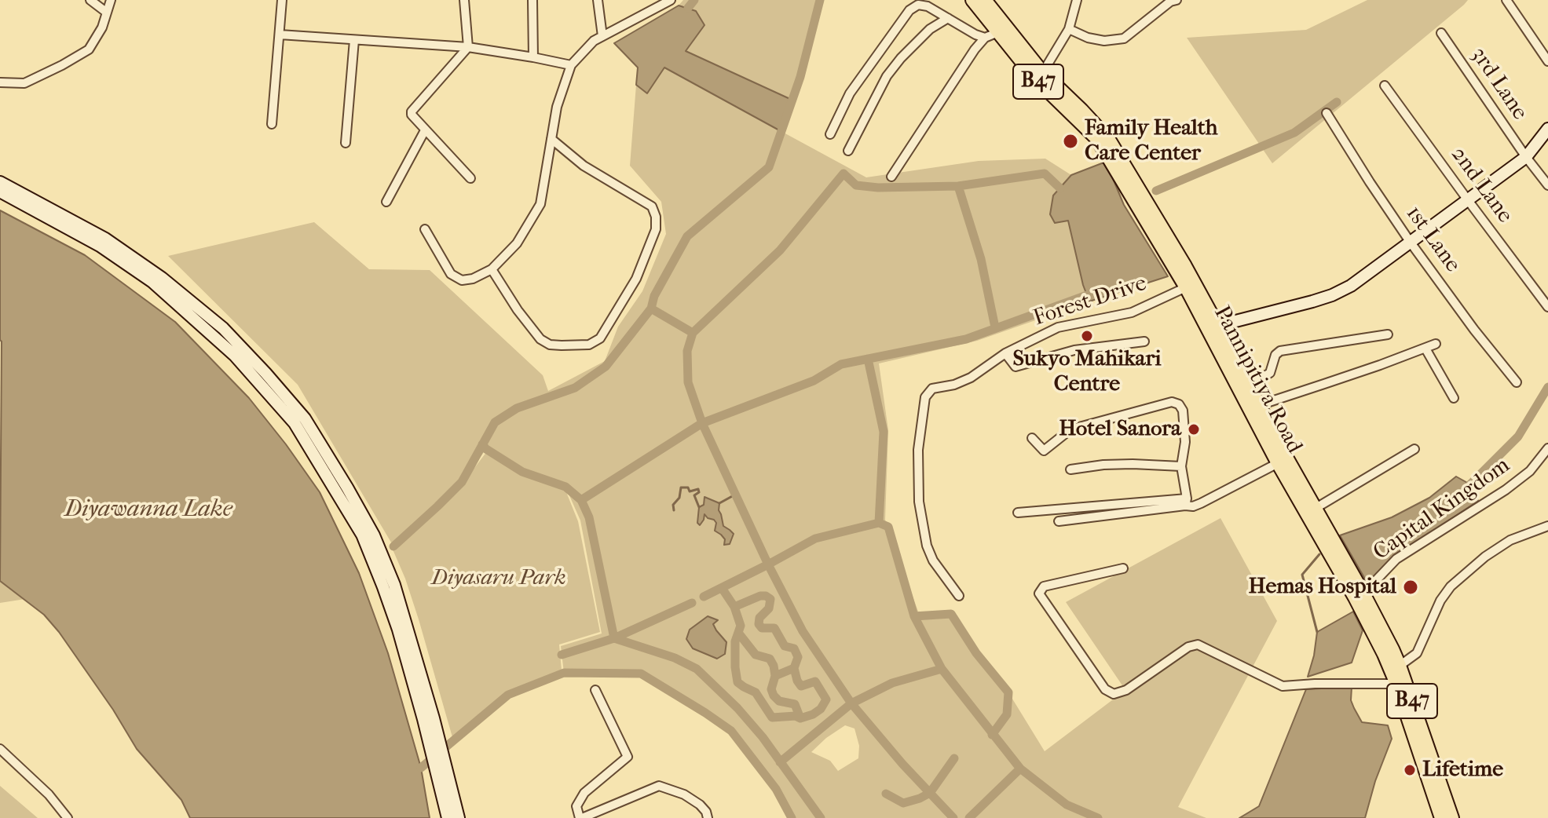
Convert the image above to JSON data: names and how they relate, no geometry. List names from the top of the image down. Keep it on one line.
{"streets":{"main road":["B47","Pannipitiya Road"],"street":["3rd Lane","2nd Lane","1st Lane","Forest Drive","Capital Kingdom"]},"crossings":[["Forest Drive","Pannipitiya Road"],["Pannipitiya Road","Capital Kingdom"]],"water":["Diyawanna Lake"],"parks":["Diyasaru Park"],"places":["Family Health Care Center","Sukyo Mahikari Centre","Hotel Sanora","Hemas Hospital","Lifetime"]}
